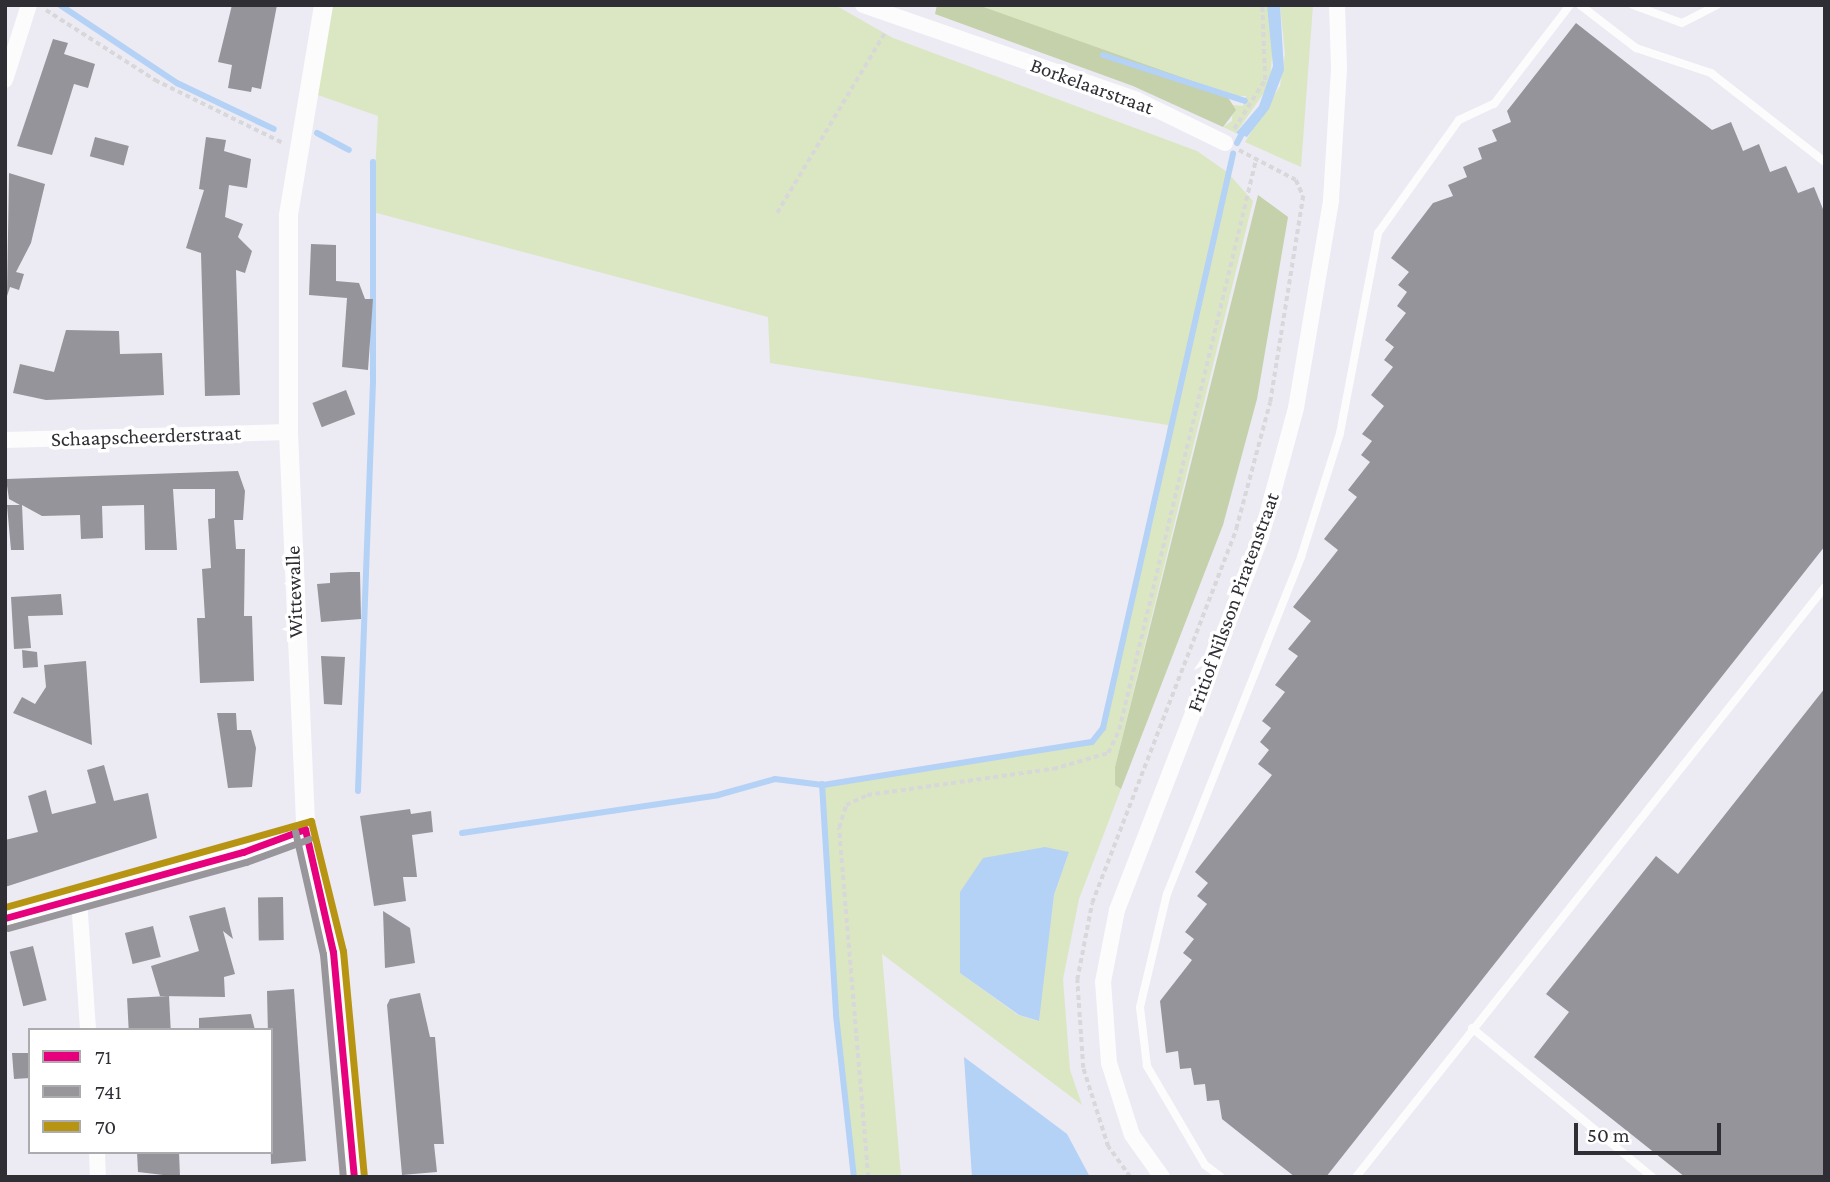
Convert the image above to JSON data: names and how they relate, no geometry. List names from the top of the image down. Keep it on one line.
{"streets":{"street":["Borkelaarstraat","Schaapscheerderstraat","Wittewalle","Fritiof Nilsson Piratenstraat"]},"crossings":[["Schaapscheerderstraat","Wittewalle"]],"lines":["transit line 70","transit line 71","transit line 741"],"legend":["71","741","70"],"scale_bar":"50 m"}
